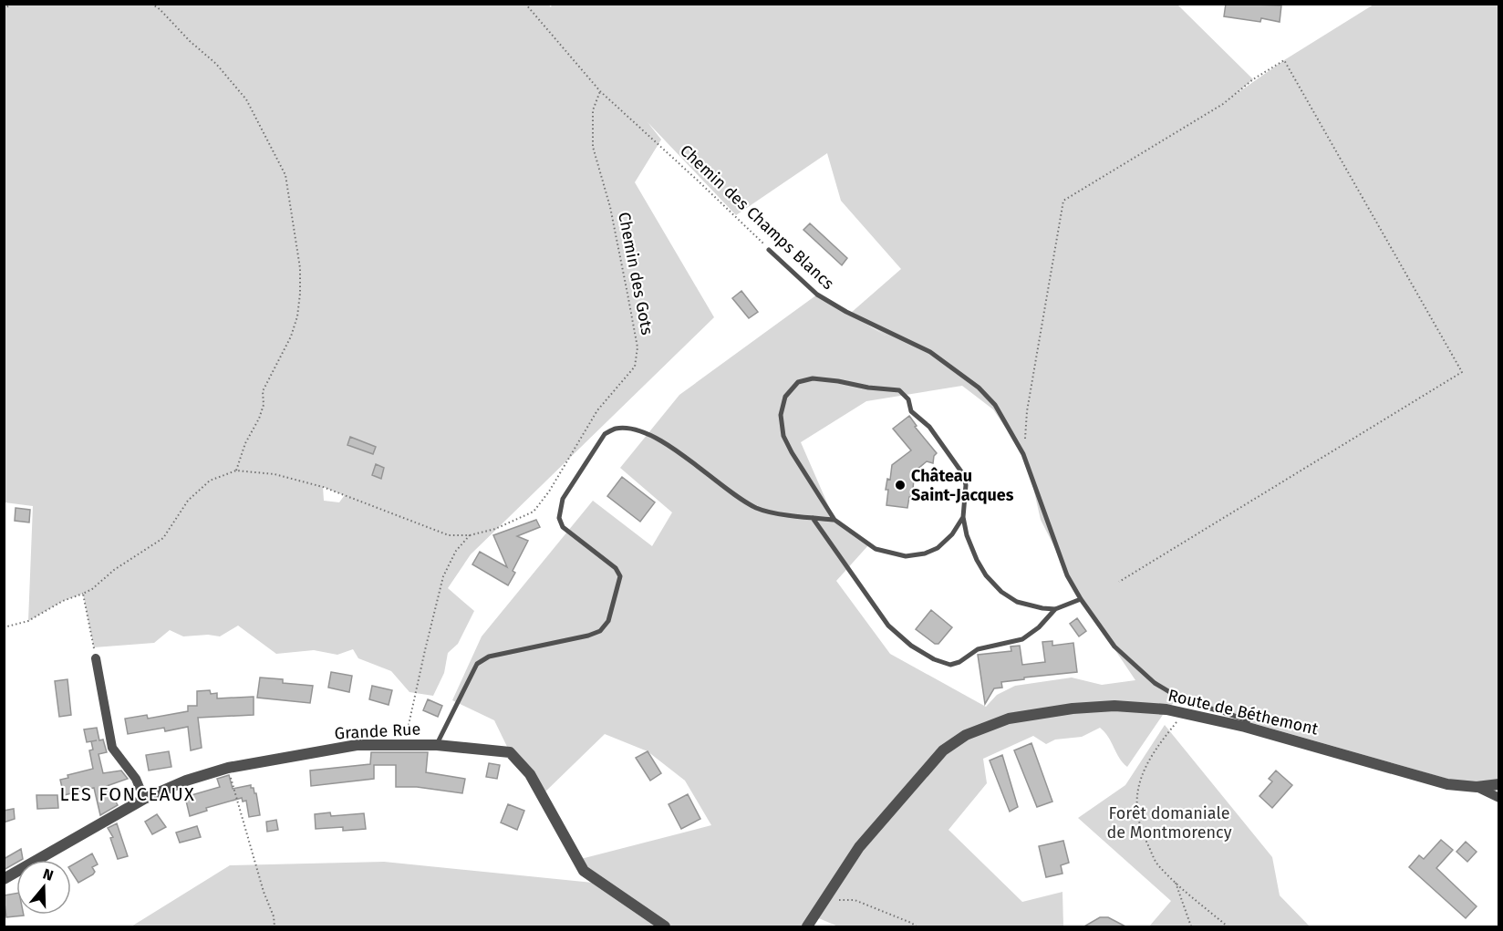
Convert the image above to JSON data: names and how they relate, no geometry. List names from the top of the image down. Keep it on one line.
{"streets":{"street":["Route de Béthemont","Grande Rue"],"lane":["Chemin des Champs Blancs"],"path":["Chemin des Gots"]},"crossings":[["Chemin des Champs Blancs","Chemin des Gots"],["Chemin des Champs Blancs","Route de Béthemont"]],"districts":["LES FONCEAUX"],"parks":["Forêt domaniale de Montmorency"],"places":["Château Saint-Jacques"],"north":"top"}
